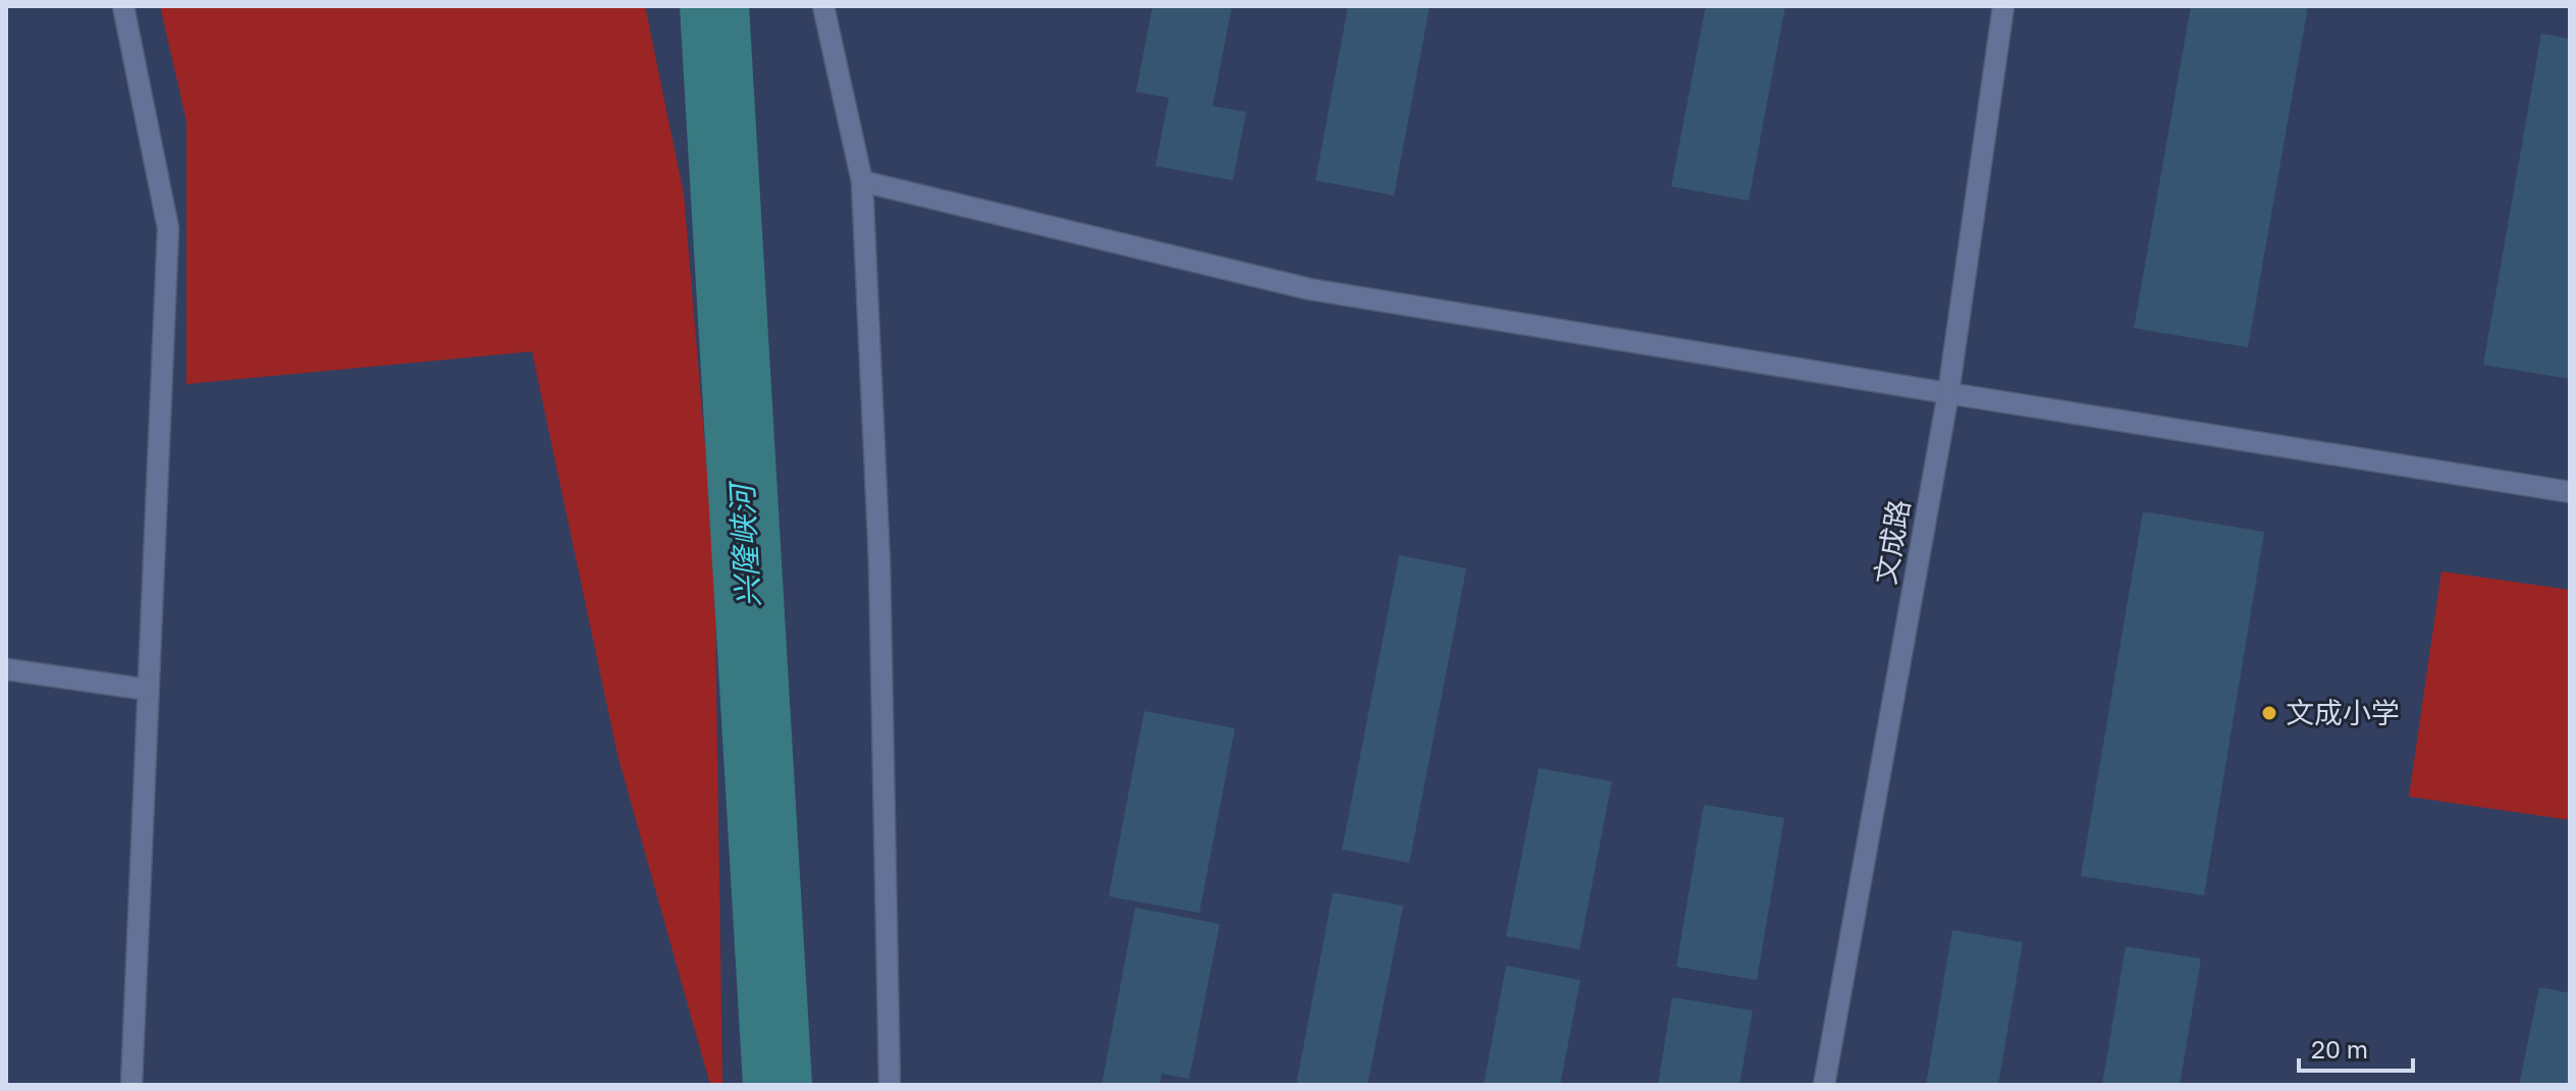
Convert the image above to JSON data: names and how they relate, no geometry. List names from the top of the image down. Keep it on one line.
{"streets":{"street":["文成路"]},"water":["兴隆峡河"],"places":["文成小学"],"scale_bar":"20 m"}
